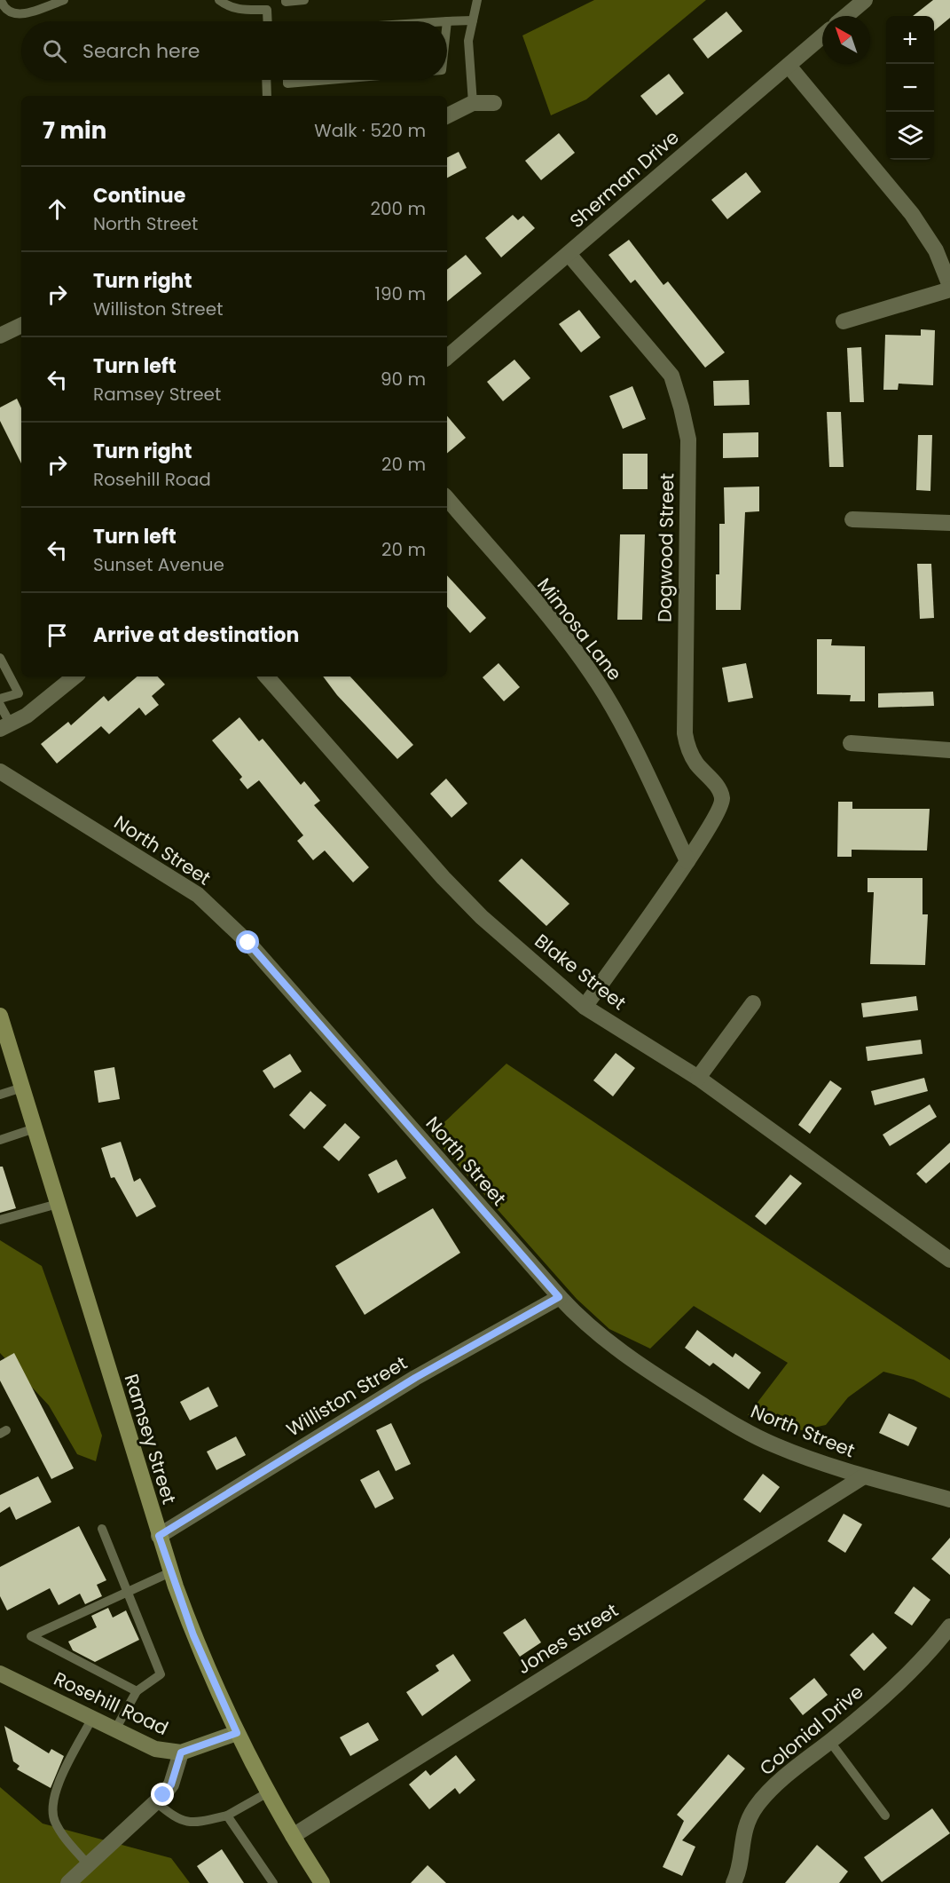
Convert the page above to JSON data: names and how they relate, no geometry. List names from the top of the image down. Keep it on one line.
{"streets":{"main road":["Ramsey Street","Rosehill Road"],"street":["Sherman Drive","Dogwood Street","Mimosa Lane","North Street","Blake Street","Williston Street","Jones Street","Colonial Drive"]},"crossings":[["Sherman Drive","Dogwood Street"],["Dogwood Street","Mimosa Lane"],["Dogwood Street","Blake Street"],["North Street","Williston Street"],["North Street","Jones Street"],["Williston Street","Ramsey Street"],["Ramsey Street","Jones Street"],["Ramsey Street","Rosehill Road"]],"north":"top left","page":{"map_buttons":["+","−"],"search":"Search here","heading":["7 min","Walk · 520 m"],"list":[["Continue","North Street","200 m"],["Turn right","Williston Street","190 m"],["Turn left","Ramsey Street","90 m"],["Turn right","Rosehill Road","20 m"],["Turn left","Sunset Avenue","20 m"],"Arrive at destination"]}}
